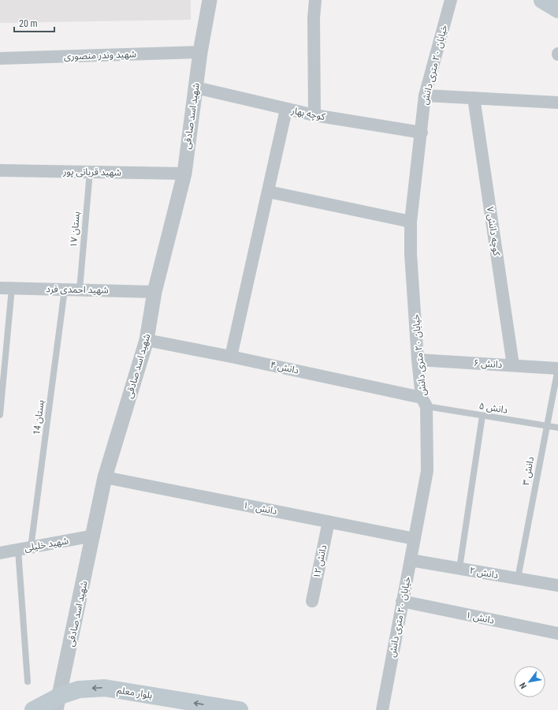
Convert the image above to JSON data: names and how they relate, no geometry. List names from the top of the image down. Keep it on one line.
{"streets":{"main road":["بلوار معلم"],"street":["شهید وندر منصوری","خیابان ۲۰ متری دانش","کوچه بهار","شهید اسد صادقی","شهید قربانی پور","کوچه دانش ۷","شهید احمدی فرد","دانش ۶","دانش ۴","دانش ۱۰","شهید خلیلی","دانش ۱۲","دانش ۲","دانش ۱"],"lane":["بستان ۱۷","دانش ۵","بستان 14","دانش ۳"]},"crossings":[["شهید وندر منصوری","شهید اسد صادقی"],["خیابان ۲۰ متری دانش","کوچه بهار"],["خیابان ۲۰ متری دانش","دانش ۶"],["خیابان ۲۰ متری دانش","دانش ۴"],["خیابان ۲۰ متری دانش","دانش ۵"],["خیابان ۲۰ متری دانش","دانش ۱۰"],["خیابان ۲۰ متری دانش","دانش ۲"],["خیابان ۲۰ متری دانش","دانش ۱"],["کوچه بهار","شهید اسد صادقی"],["شهید اسد صادقی","شهید قربانی پور"],["شهید اسد صادقی","شهید احمدی فرد"],["شهید اسد صادقی","دانش ۴"],["شهید اسد صادقی","دانش ۱۰"],["شهید اسد صادقی","شهید خلیلی"],["شهید اسد صادقی","بلوار معلم"],["شهید قربانی پور","بستان ۱۷"],["بستان ۱۷","شهید احمدی فرد"],["کوچه دانش ۷","دانش ۶"],["شهید احمدی فرد","بستان 14"],["دانش ۶","دانش ۳"],["دانش ۴","دانش ۵"],["دانش ۵","دانش ۳"],["بستان 14","شهید خلیلی"],["دانش ۳","دانش ۲"],["دانش ۱۰","دانش ۱۲"]],"one_way":["بلوار معلم"],"scale_bar":"20 m","north":"bottom left"}
